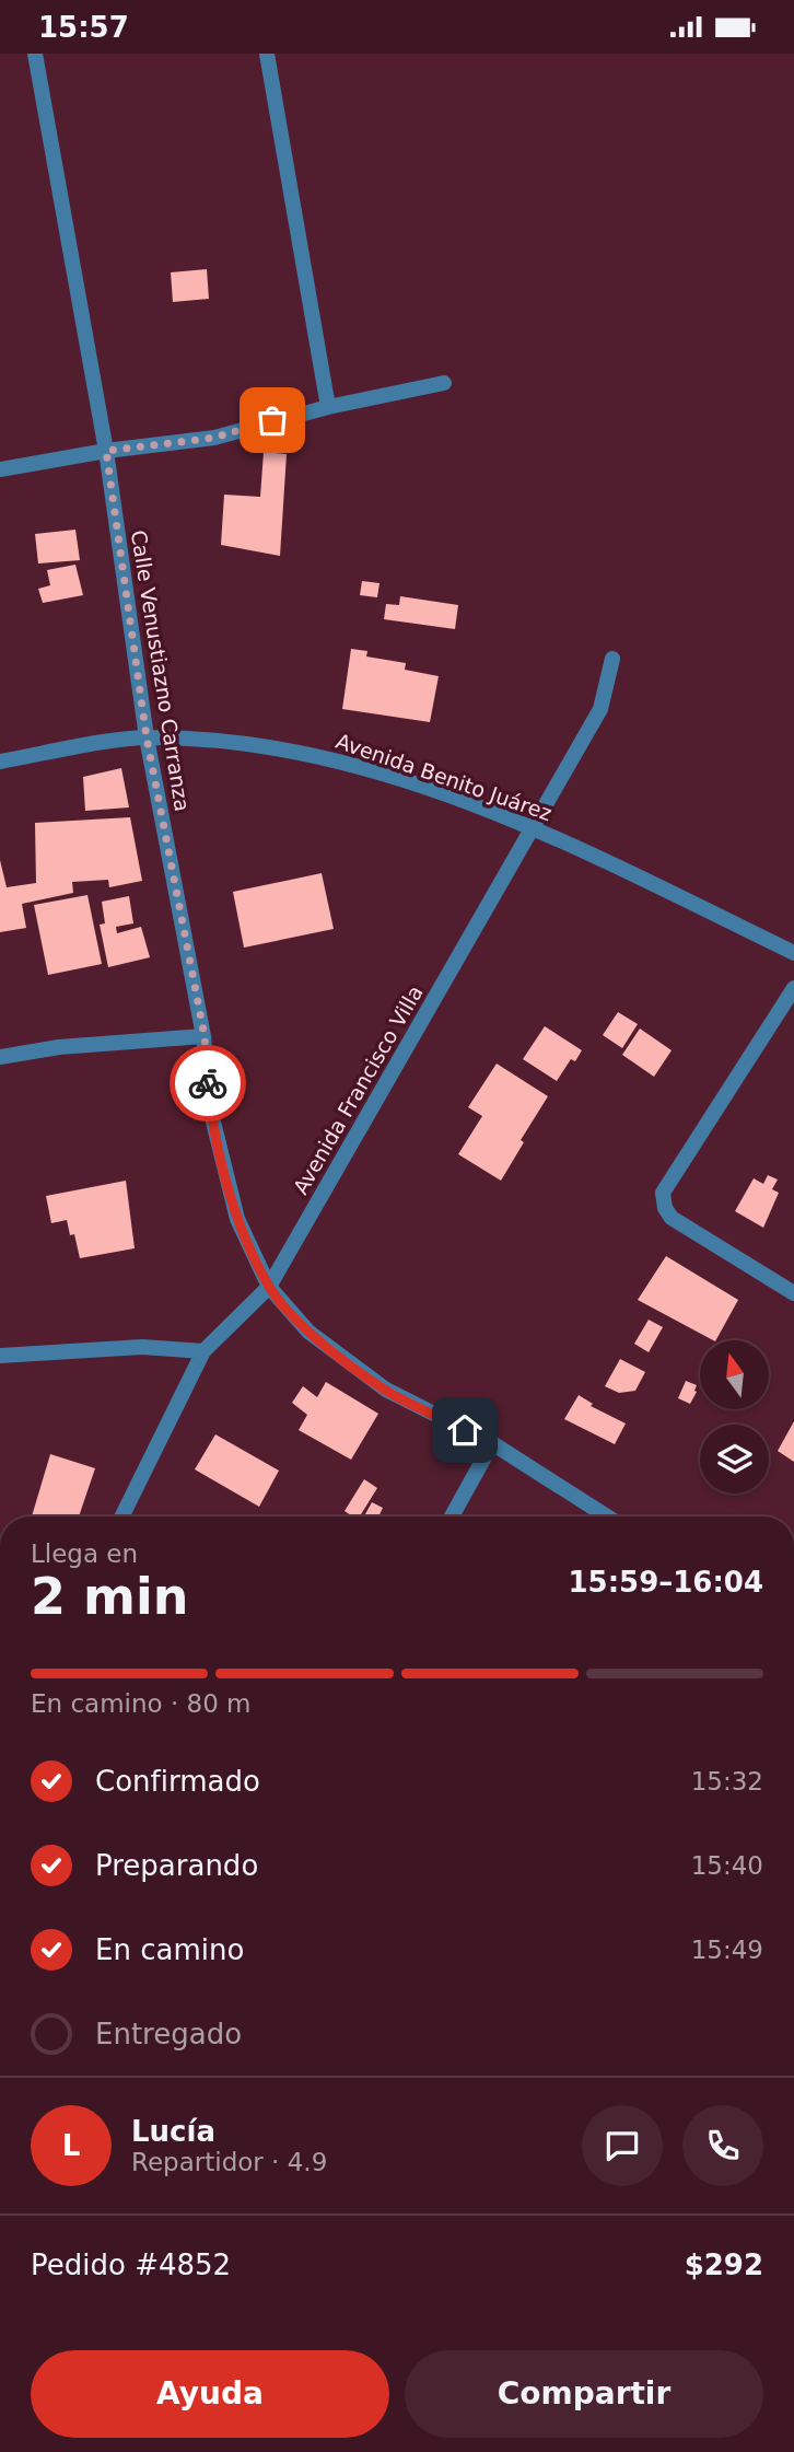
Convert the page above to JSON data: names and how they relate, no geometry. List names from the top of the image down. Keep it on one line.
{"streets":{"street":["Calle Venustiazno Carranza","Avenida Benito Juárez","Avenida Francisco Villa"]},"crossings":[["Calle Venustiazno Carranza","Avenida Benito Juárez"],["Calle Venustiazno Carranza","Avenida Francisco Villa"],["Avenida Benito Juárez","Avenida Francisco Villa"]],"north":"top","page":{"status":"15:57","heading":["2 min","Llega en","15:59–16:04"],"panel":["Lucía","Repartidor · 4.9","Pedido #4852","$292"],"bar":"En camino · 80 m","list":[["Confirmado","15:32"],["Preparando","15:40"],["En camino","15:49"],"Entregado"],"round":"L","buttons":["Ayuda","Compartir"]}}
